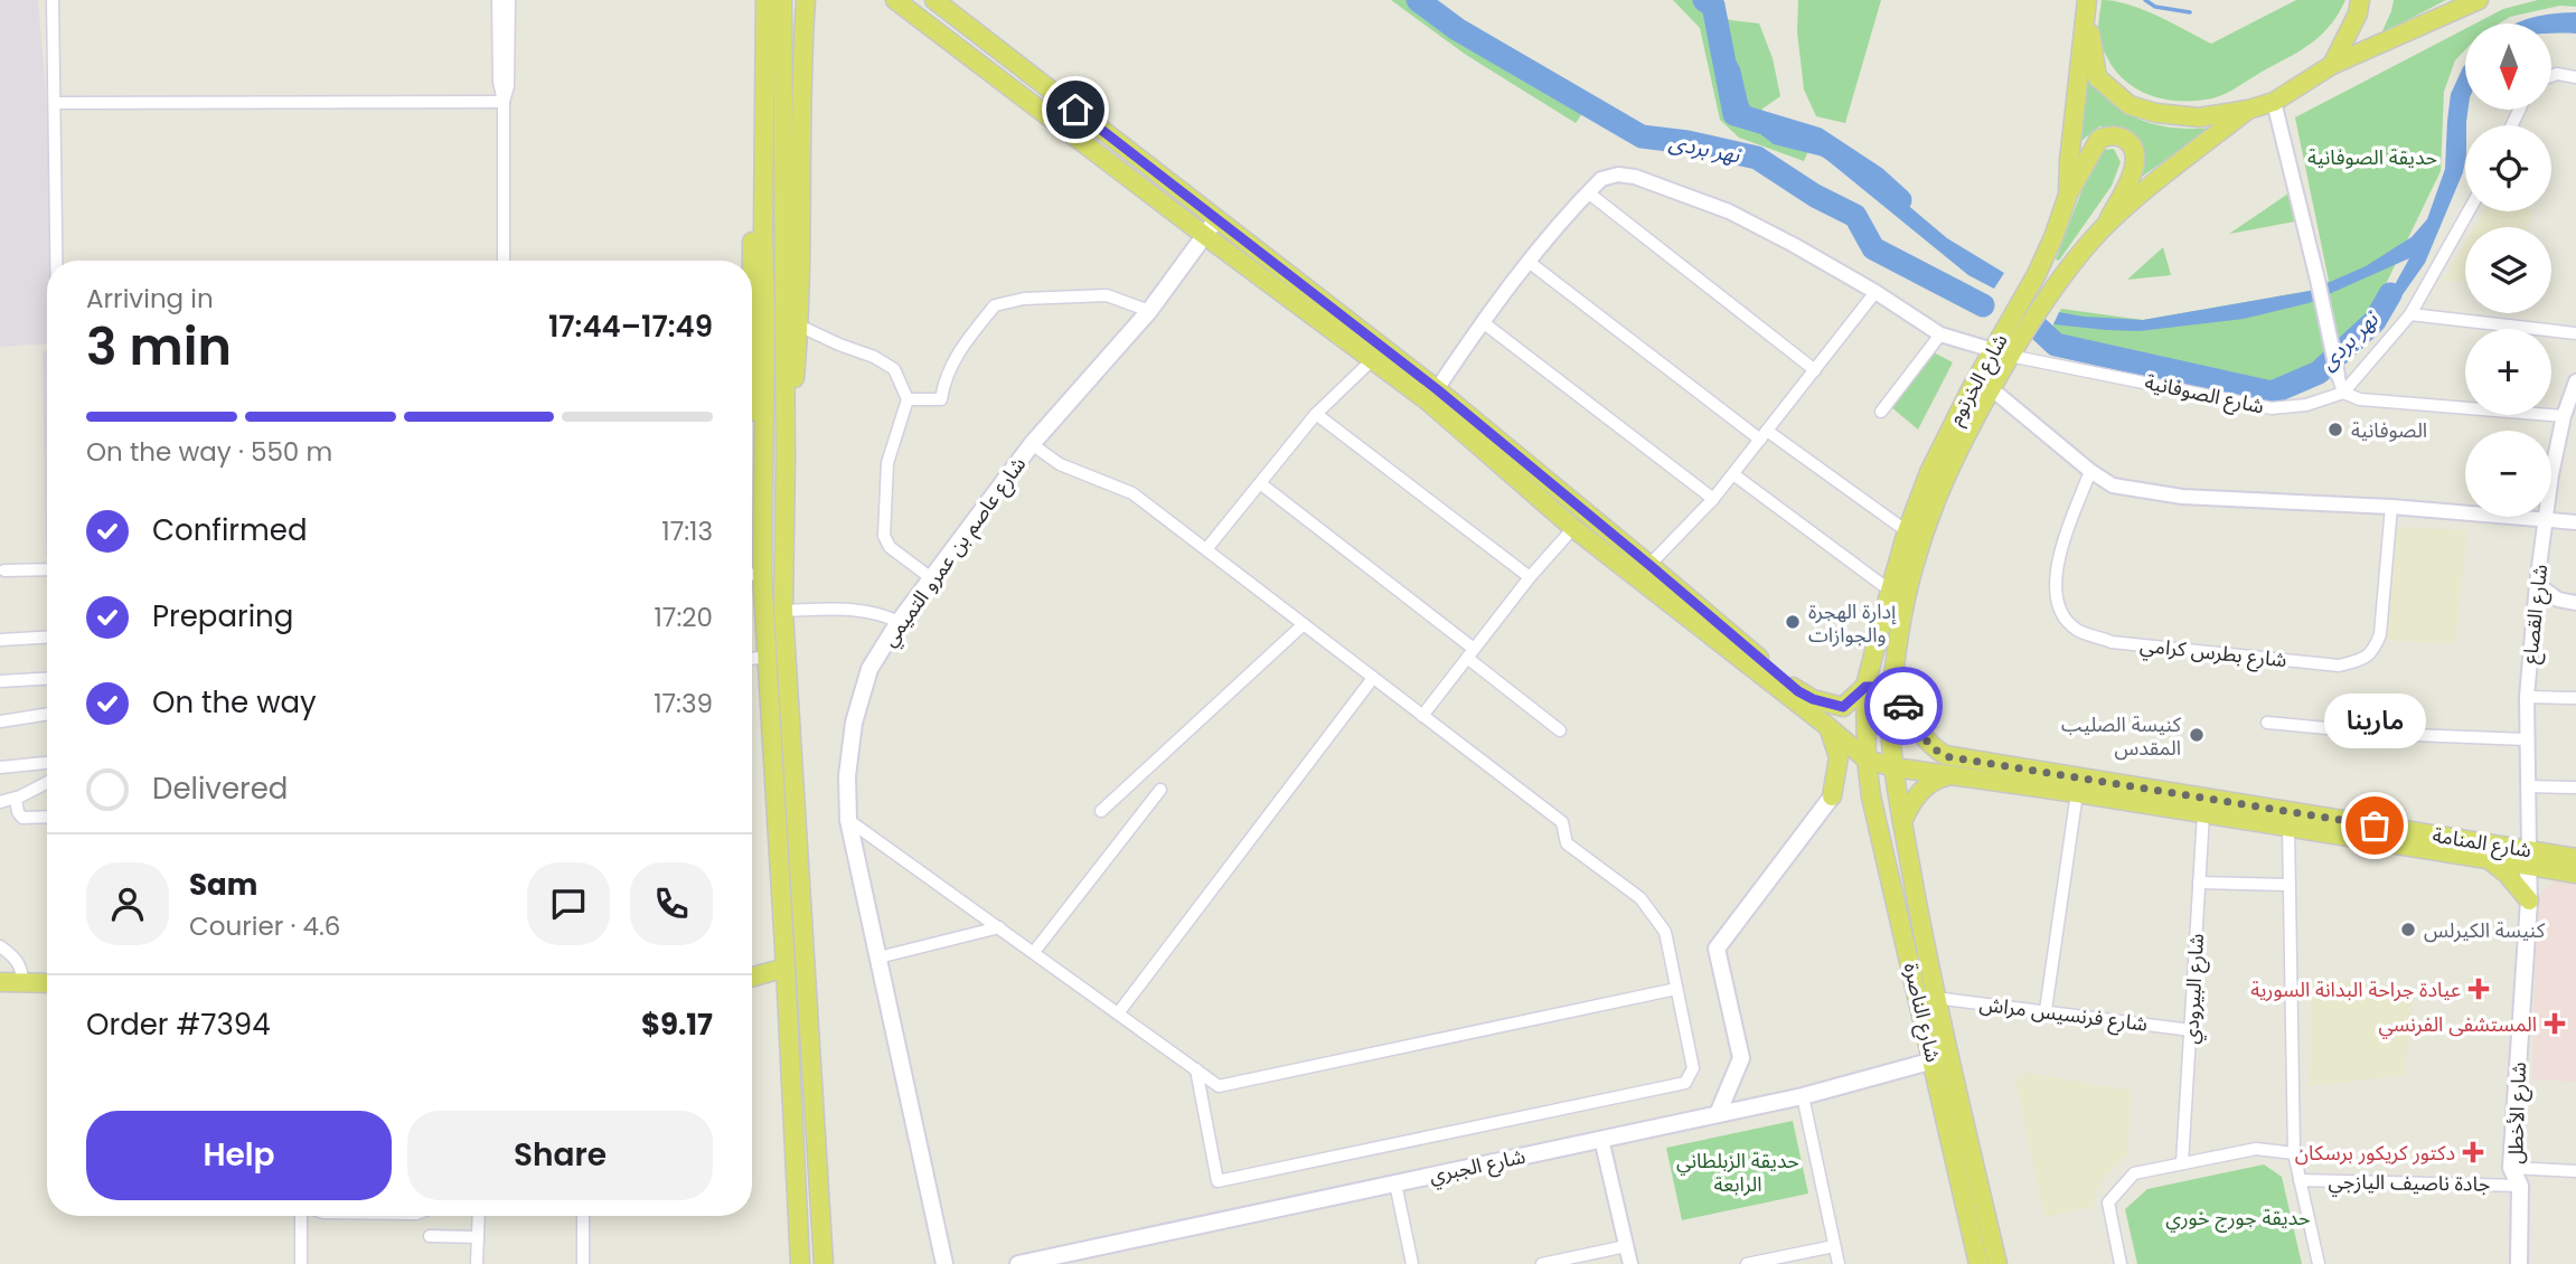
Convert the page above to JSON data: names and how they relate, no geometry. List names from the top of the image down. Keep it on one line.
{"streets":{"main road":["شارع الخرتوم","شارع عاصم بن عمرو التميمي","شارع المنامة","شارع الناصرة","شارع الأخطل","شارع الجبري"],"street":["شارع الصوفانية","شارع القصاع","شارع بطرس كرامي","شارع البيرودي","شارع فرنسيس مراش","جادة ناصيف اليازجي"]},"crossings":[["شارع الخرتوم","شارع الصوفانية"],["شارع الخرتوم","شارع المنامة"],["شارع الخرتوم","شارع الناصرة"],["شارع الصوفانية","شارع الناصرة"],["شارع القصاع","شارع المنامة"],["شارع القصاع","شارع الأخطل"],["شارع المنامة","شارع البيرودي"],["شارع المنامة","شارع الناصرة"],["شارع المنامة","شارع الأخطل"],["شارع البيرودي","شارع فرنسيس مراش"],["شارع الناصرة","شارع فرنسيس مراش"],["شارع الناصرة","شارع الجبري"],["شارع الأخطل","جادة ناصيف اليازجي"]],"water":["نهر بردى"],"parks":["حديقة الصوفانية","حديقة الزبلطاني الرابعة","حديقة جورج خوري"],"places":{"other":["الصوفانية","إدارة الهجرة والجوازات","كنيسة الصليب المقدس","مارينا","كنيسة الكيرلس"],"health":["عيادة جراحة البدانة السورية","المستشفى الفرنسي","دكتور كريكور برسكان"]},"north":"bottom","page":{"map_buttons":["+","−"],"heading":["3 min","Arriving in","17:44–17:49"],"panel":["Sam","Courier · 4.6","Order #7394","$9.17"],"bar":"On the way · 550 m","list":[["Confirmed","17:13"],["Preparing","17:20"],["On the way","17:39"],"Delivered"],"bubble":"مارينا","buttons":["Help","Share"]}}
